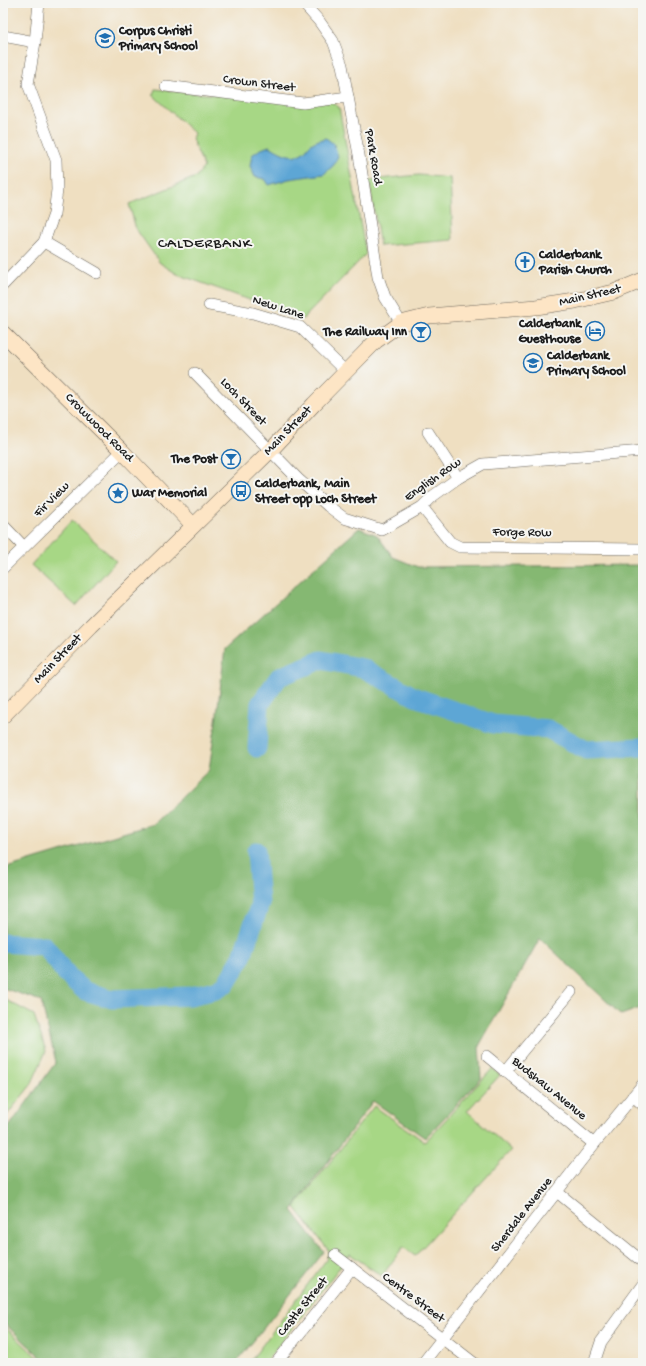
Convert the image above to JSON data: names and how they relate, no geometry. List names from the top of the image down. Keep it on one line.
{"streets":{"main road":["Main Street","Crowwood Road"],"street":["Crown Street","Park Road","New Lane","Loch Street","English Row","Fir View","Forge Row","Budshaw Avenue","Sherdale Avenue","Centre Street","Castle Street"]},"crossings":[["Crown Street","Park Road"],["Park Road","Main Street"],["Main Street","New Lane"],["Main Street","Loch Street"],["Main Street","Crowwood Road"],["Main Street","English Row"],["Loch Street","English Row"],["Crowwood Road","Fir View"],["English Row","Forge Row"],["Budshaw Avenue","Sherdale Avenue"],["Sherdale Avenue","Centre Street"],["Centre Street","Castle Street"]],"districts":["CALDERBANK"],"places":{"school or university":["Corpus Christi Primary School","Calderbank Primary School"],"church":["Calderbank Parish Church"],"hotel":["Calderbank Guesthouse"],"bar":["The Railway Inn","The Post"],"bus stop":["Calderbank, Main Street opp Loch Street"],"place":["War Memorial"]}}
